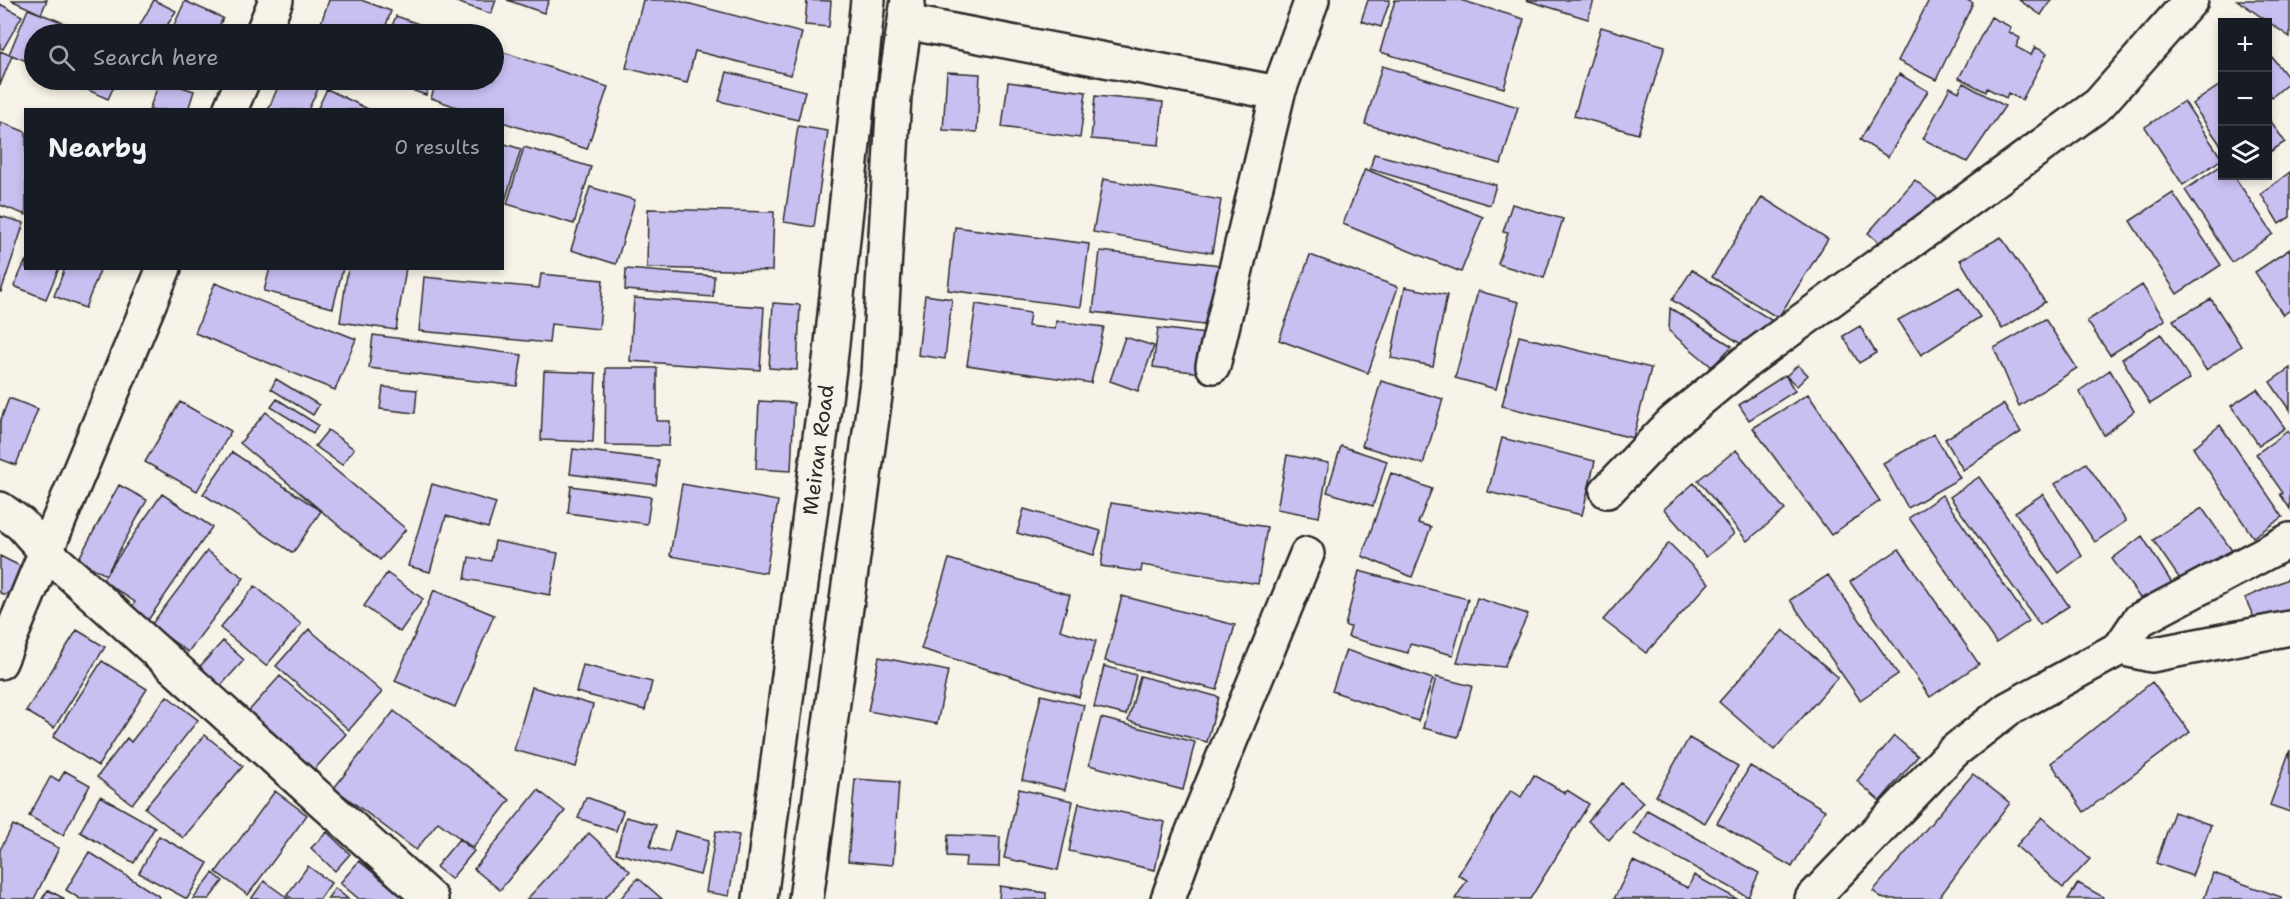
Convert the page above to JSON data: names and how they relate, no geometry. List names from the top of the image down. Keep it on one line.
{"streets":{"street":["Meiran Road"]},"page":{"map_buttons":["+","−"],"search":"Search here","heading":["Nearby","0 results"]}}
